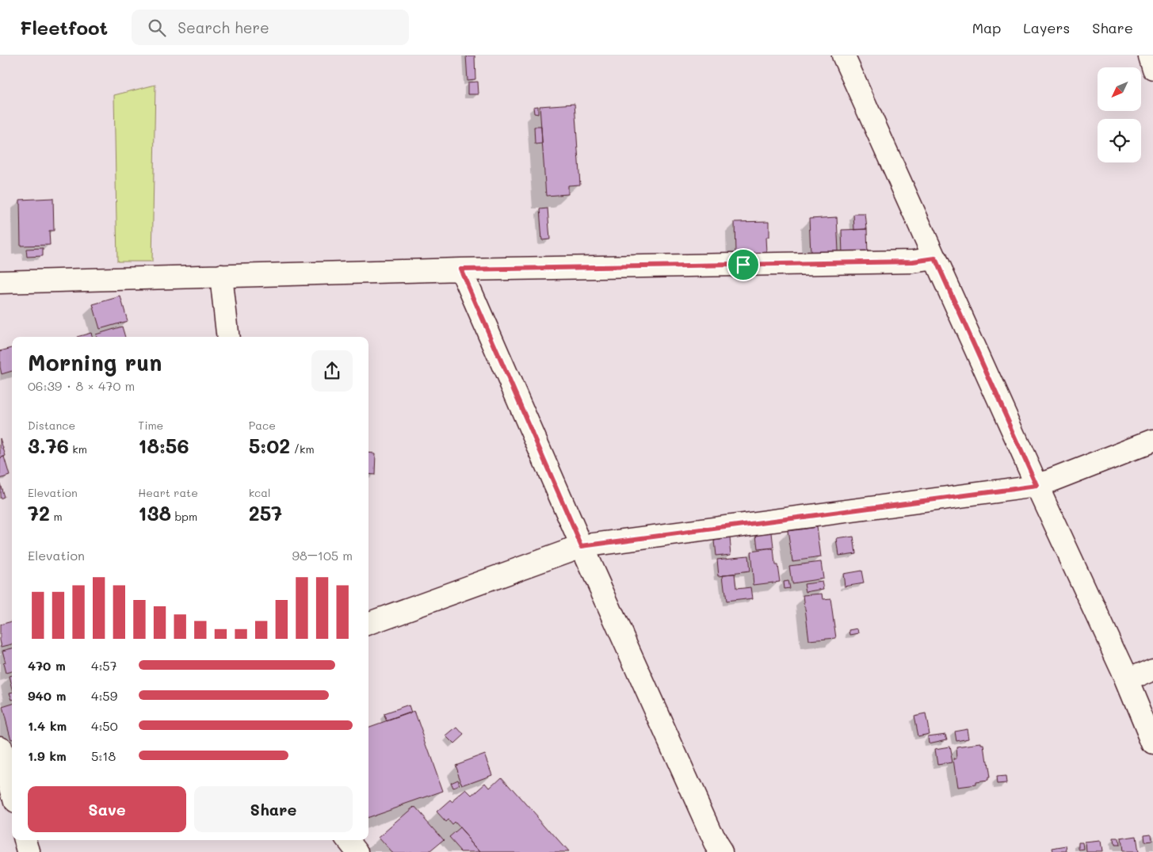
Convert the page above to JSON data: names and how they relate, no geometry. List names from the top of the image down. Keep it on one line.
{"north":"bottom left","page":{"header":"Fleetfoot","search":"Search here","nav":["Map","Layers","Share"],"heading":["Morning run","06:39 · 8 × 470 m"],"stats":[["Distance","3.76 km"],["Time","18:56"],["Pace","5:02 /km"],["Elevation","72 m"],["Heart rate","138 bpm"],["kcal","257"]],"chart":["Elevation","98–105 m"],"list":[{"name":"470 m","note":"4:57"},{"name":"940 m","note":"4:59"},{"name":"1.4 km","note":"4:50"},{"name":"1.9 km","note":"5:18"}],"buttons":["Save","Share"]}}
